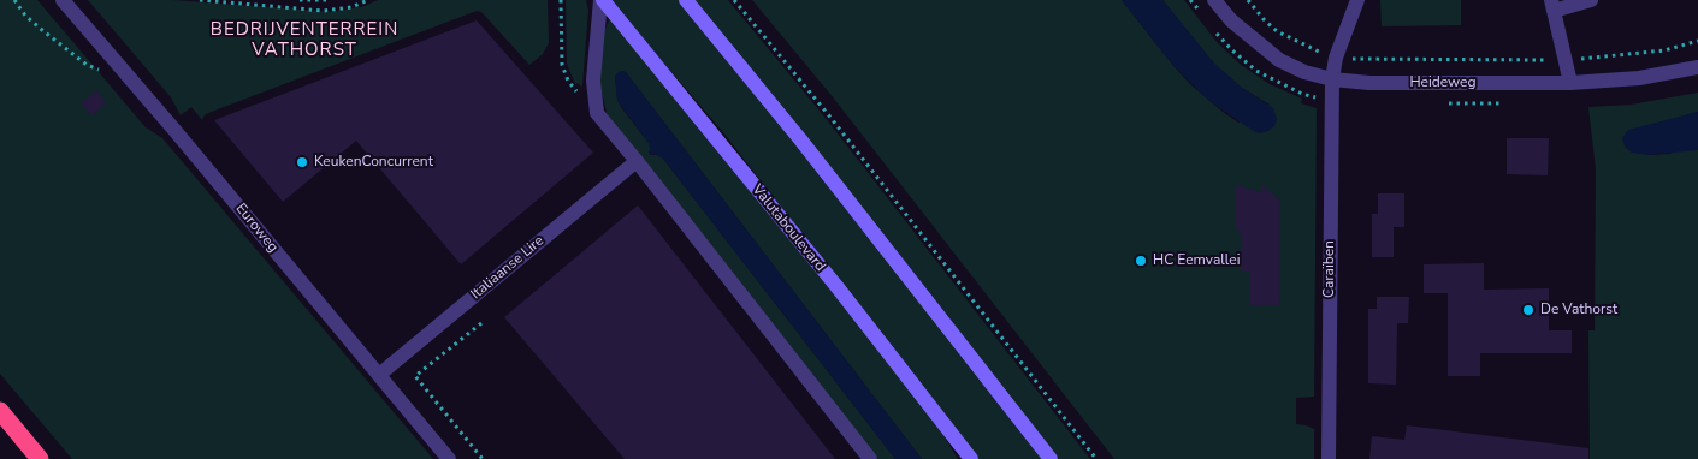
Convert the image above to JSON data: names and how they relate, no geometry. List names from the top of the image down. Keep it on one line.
{"streets":{"main road":["Valutaboulevard"],"street":["Heideweg","Euroweg","Italiaanse Lire","Caraïben"]},"crossings":[["Heideweg","Caraïben"],["Euroweg","Italiaanse Lire"]],"districts":["BEDRIJVENTERREIN VATHORST"],"places":["KeukenConcurrent","HC Eemvallei","De Vathorst"]}
